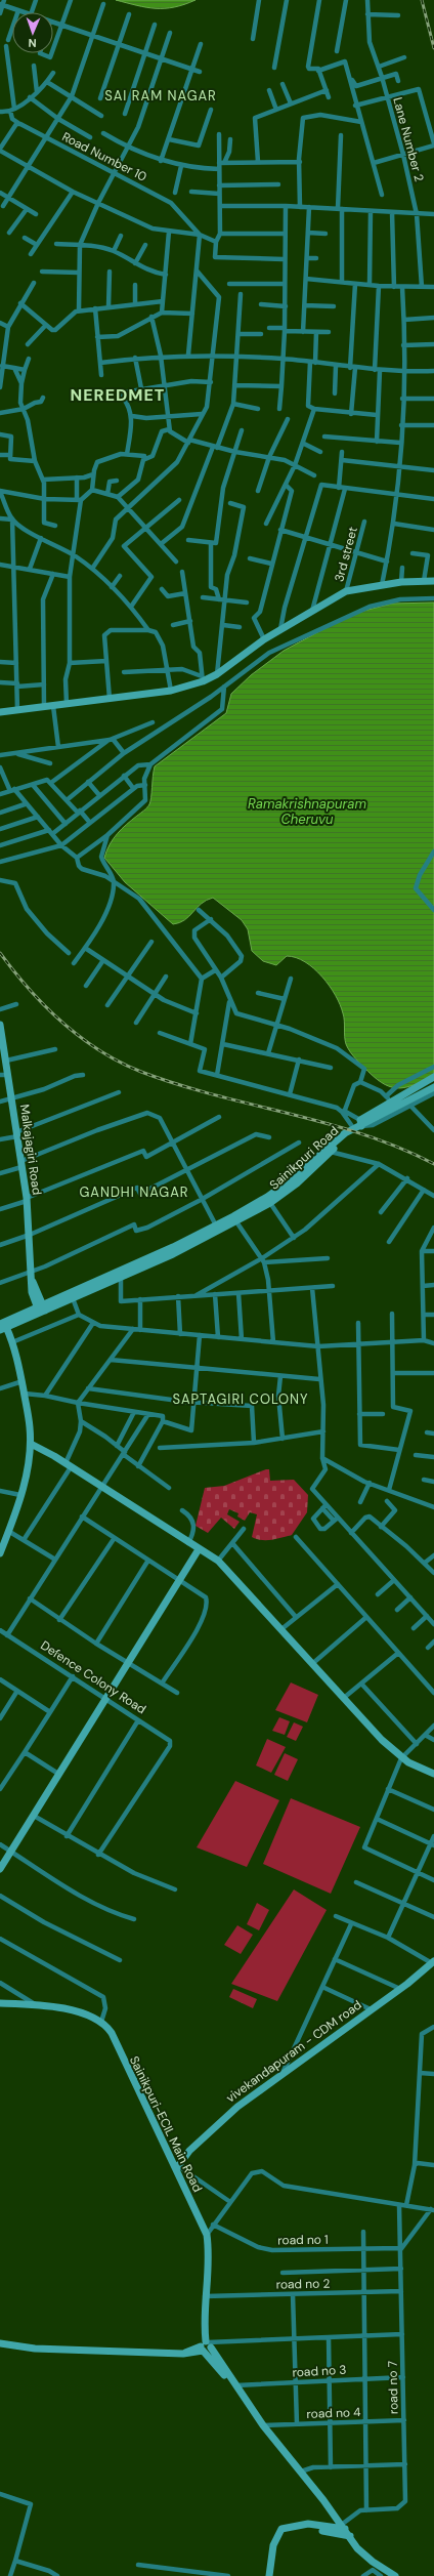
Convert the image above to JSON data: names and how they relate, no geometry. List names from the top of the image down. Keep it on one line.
{"streets":{"street":["Lane Number 2","Road Number 10","3rd street","Malkajagiri Road","Sainikpuri Road","Defence Colony Road","vivekandapuram - CDM road","Sainikpuri-ECIL Main Road","road no 1","road no 2","road no 3","road no 7","road no 4"]},"crossings":[["Malkajagiri Road","Sainikpuri Road"],["vivekandapuram - CDM road","Sainikpuri-ECIL Main Road"],["Sainikpuri-ECIL Main Road","road no 2"],["road no 1","road no 7"],["road no 2","road no 7"],["road no 3","road no 7"],["road no 7","road no 4"]],"districts":["SAI RAM NAGAR","NEREDMET","GANDHI NAGAR","SAPTAGIRI COLONY"],"water":["Ramakrishnapuram Cheruvu"],"north":"bottom"}
